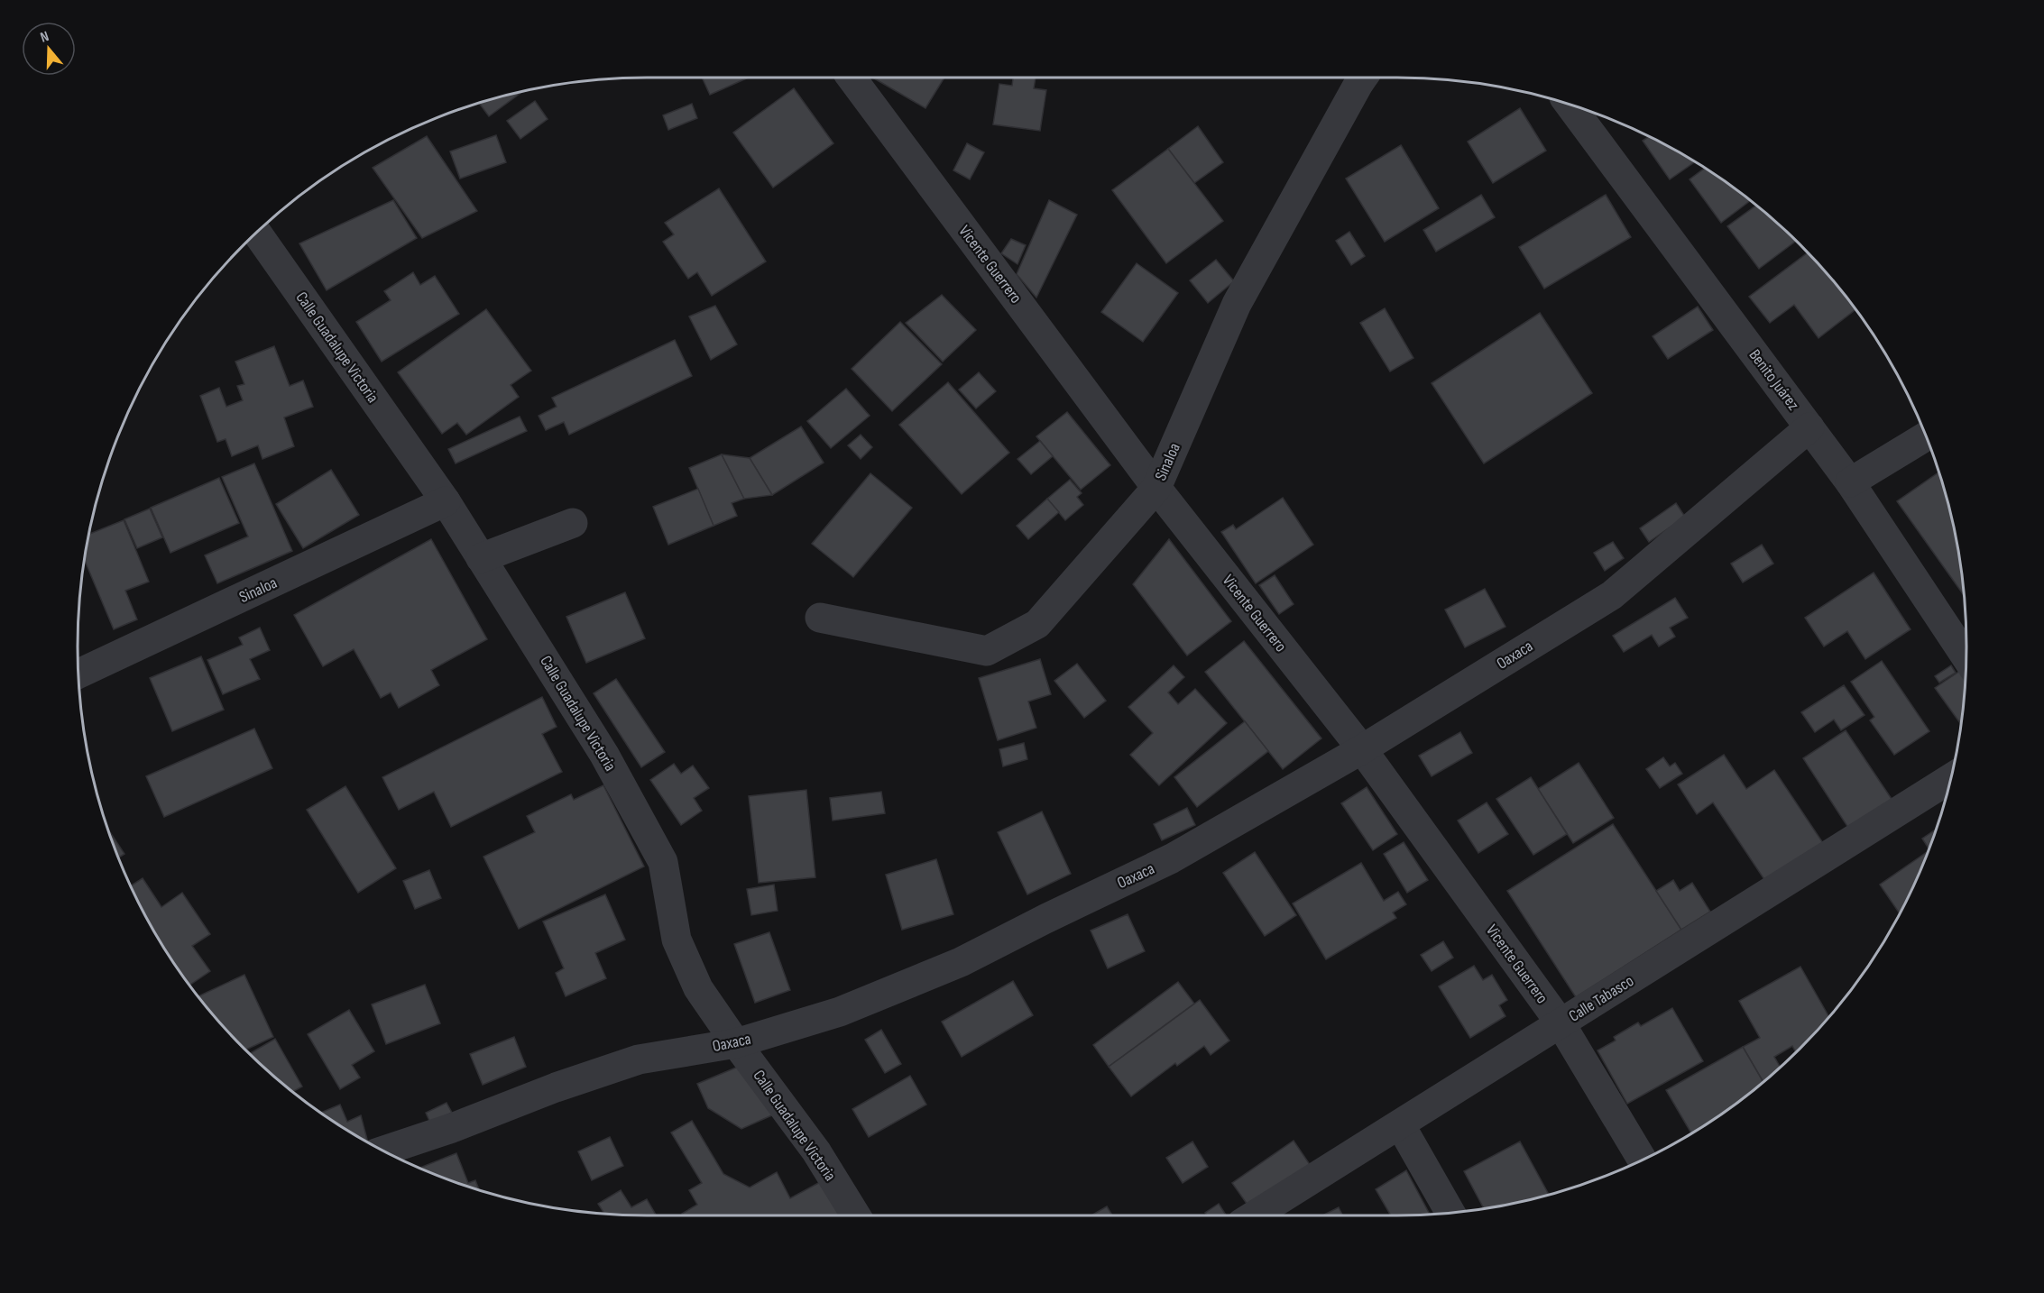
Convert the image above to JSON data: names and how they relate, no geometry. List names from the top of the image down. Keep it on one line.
{"streets":{"street":["Vicente Guerrero","Calle Guadalupe Victoria","Benito Juárez","Sinaloa","Oaxaca","Calle Tabasco"]},"crossings":[["Vicente Guerrero","Sinaloa"],["Vicente Guerrero","Oaxaca"],["Vicente Guerrero","Calle Tabasco"],["Calle Guadalupe Victoria","Sinaloa"],["Calle Guadalupe Victoria","Oaxaca"],["Benito Juárez","Oaxaca"]],"north":"top"}
